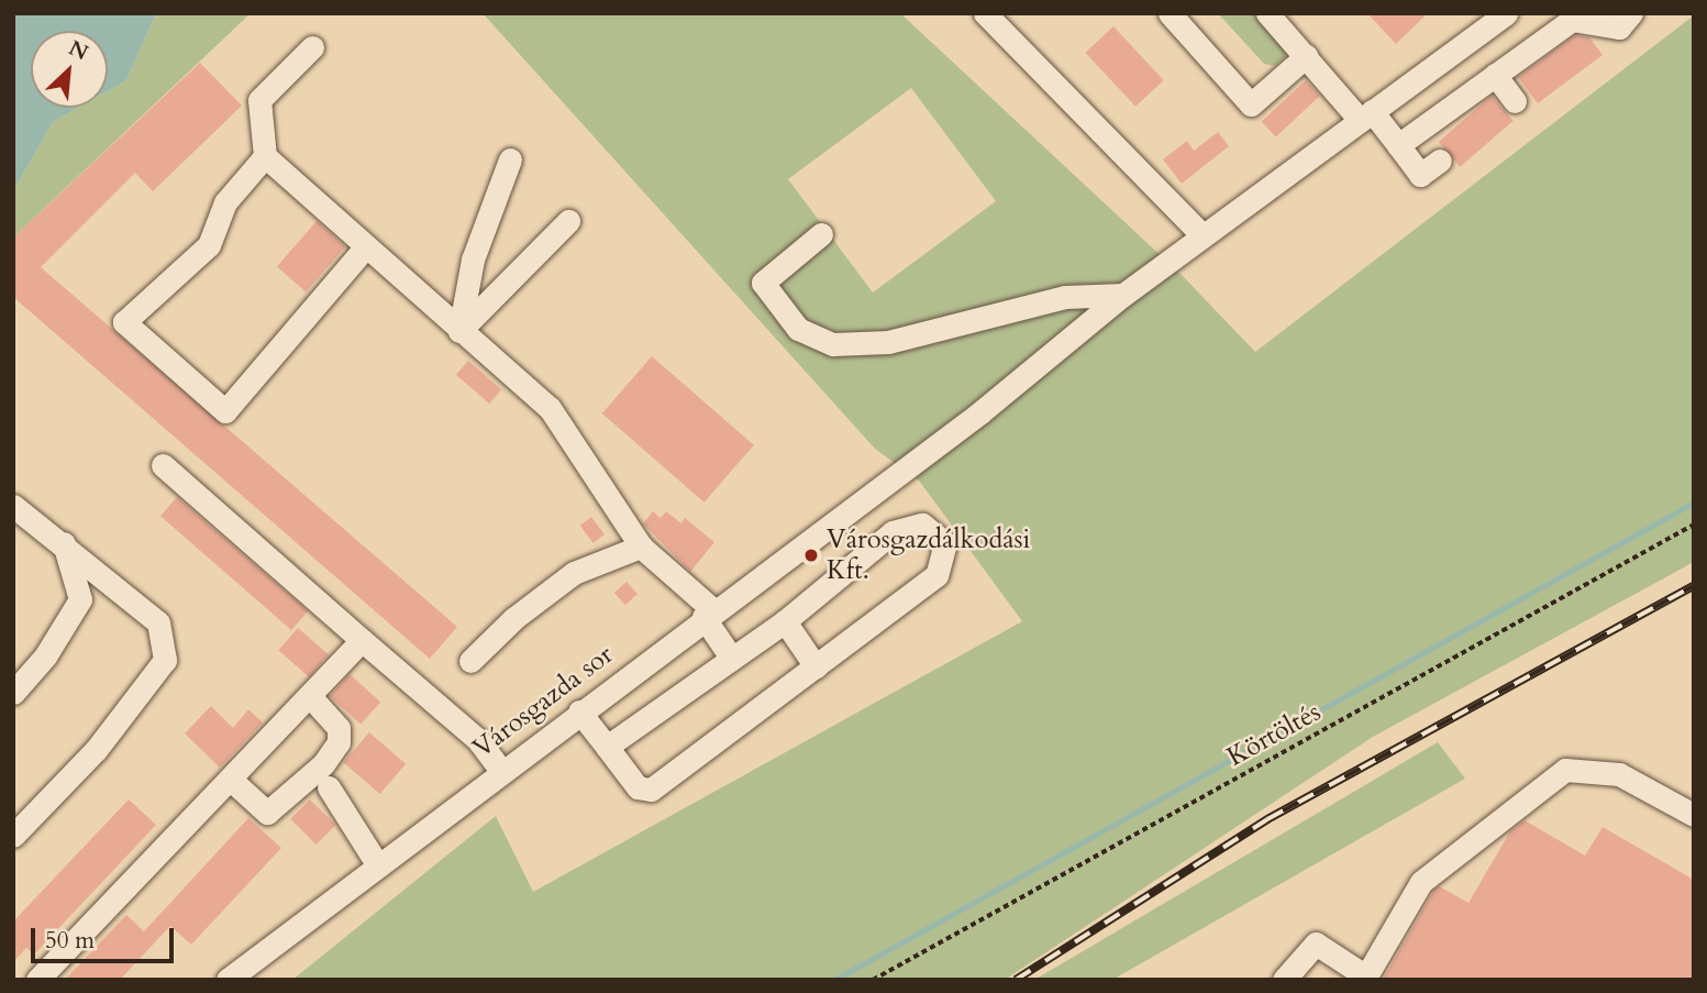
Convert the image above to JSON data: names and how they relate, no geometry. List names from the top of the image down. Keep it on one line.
{"streets":{"street":["Városgazda sor"],"path":["Körtöltés"]},"places":["Városgazdálkodási Kft."],"scale_bar":"50 m","north":"top right"}
